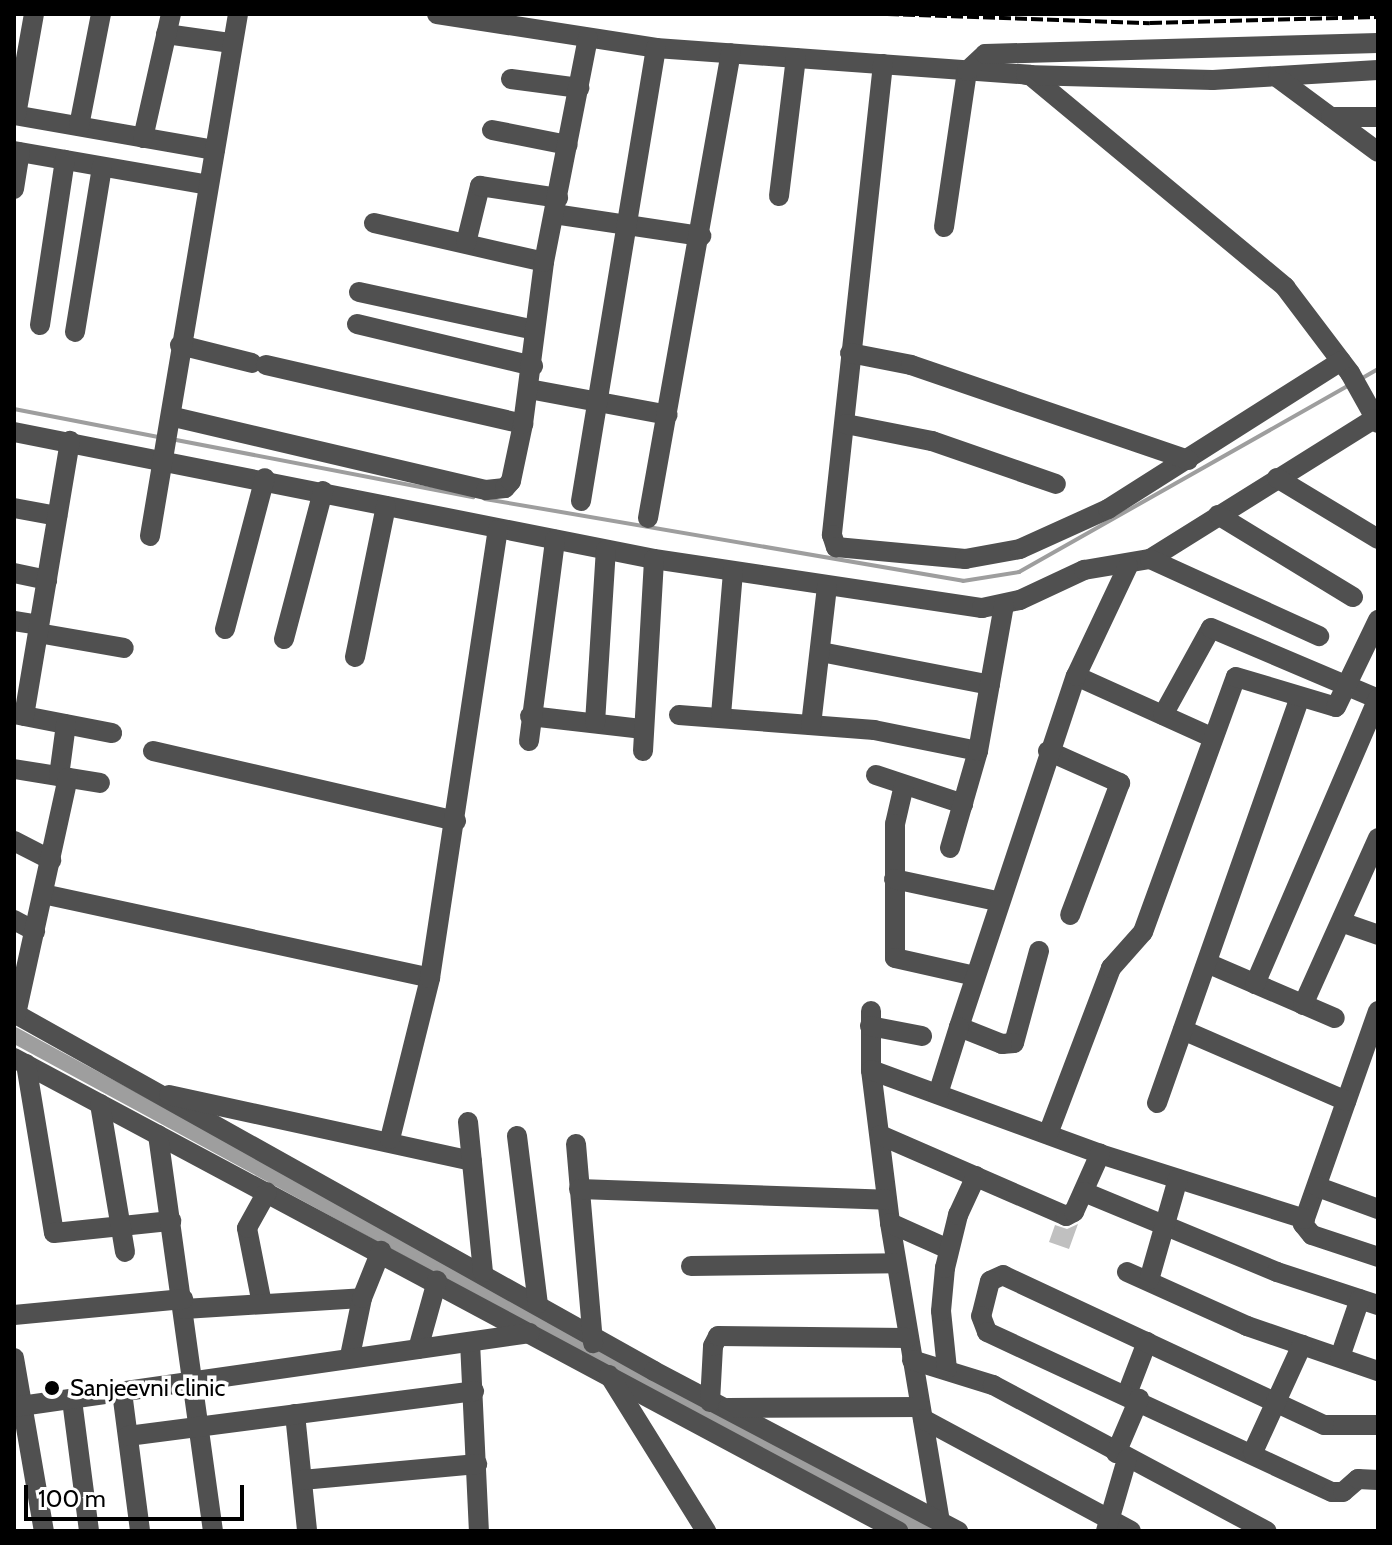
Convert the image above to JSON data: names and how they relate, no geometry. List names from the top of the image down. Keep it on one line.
{"places":["Sanjeevni clinic"],"scale_bar":"100 m"}
